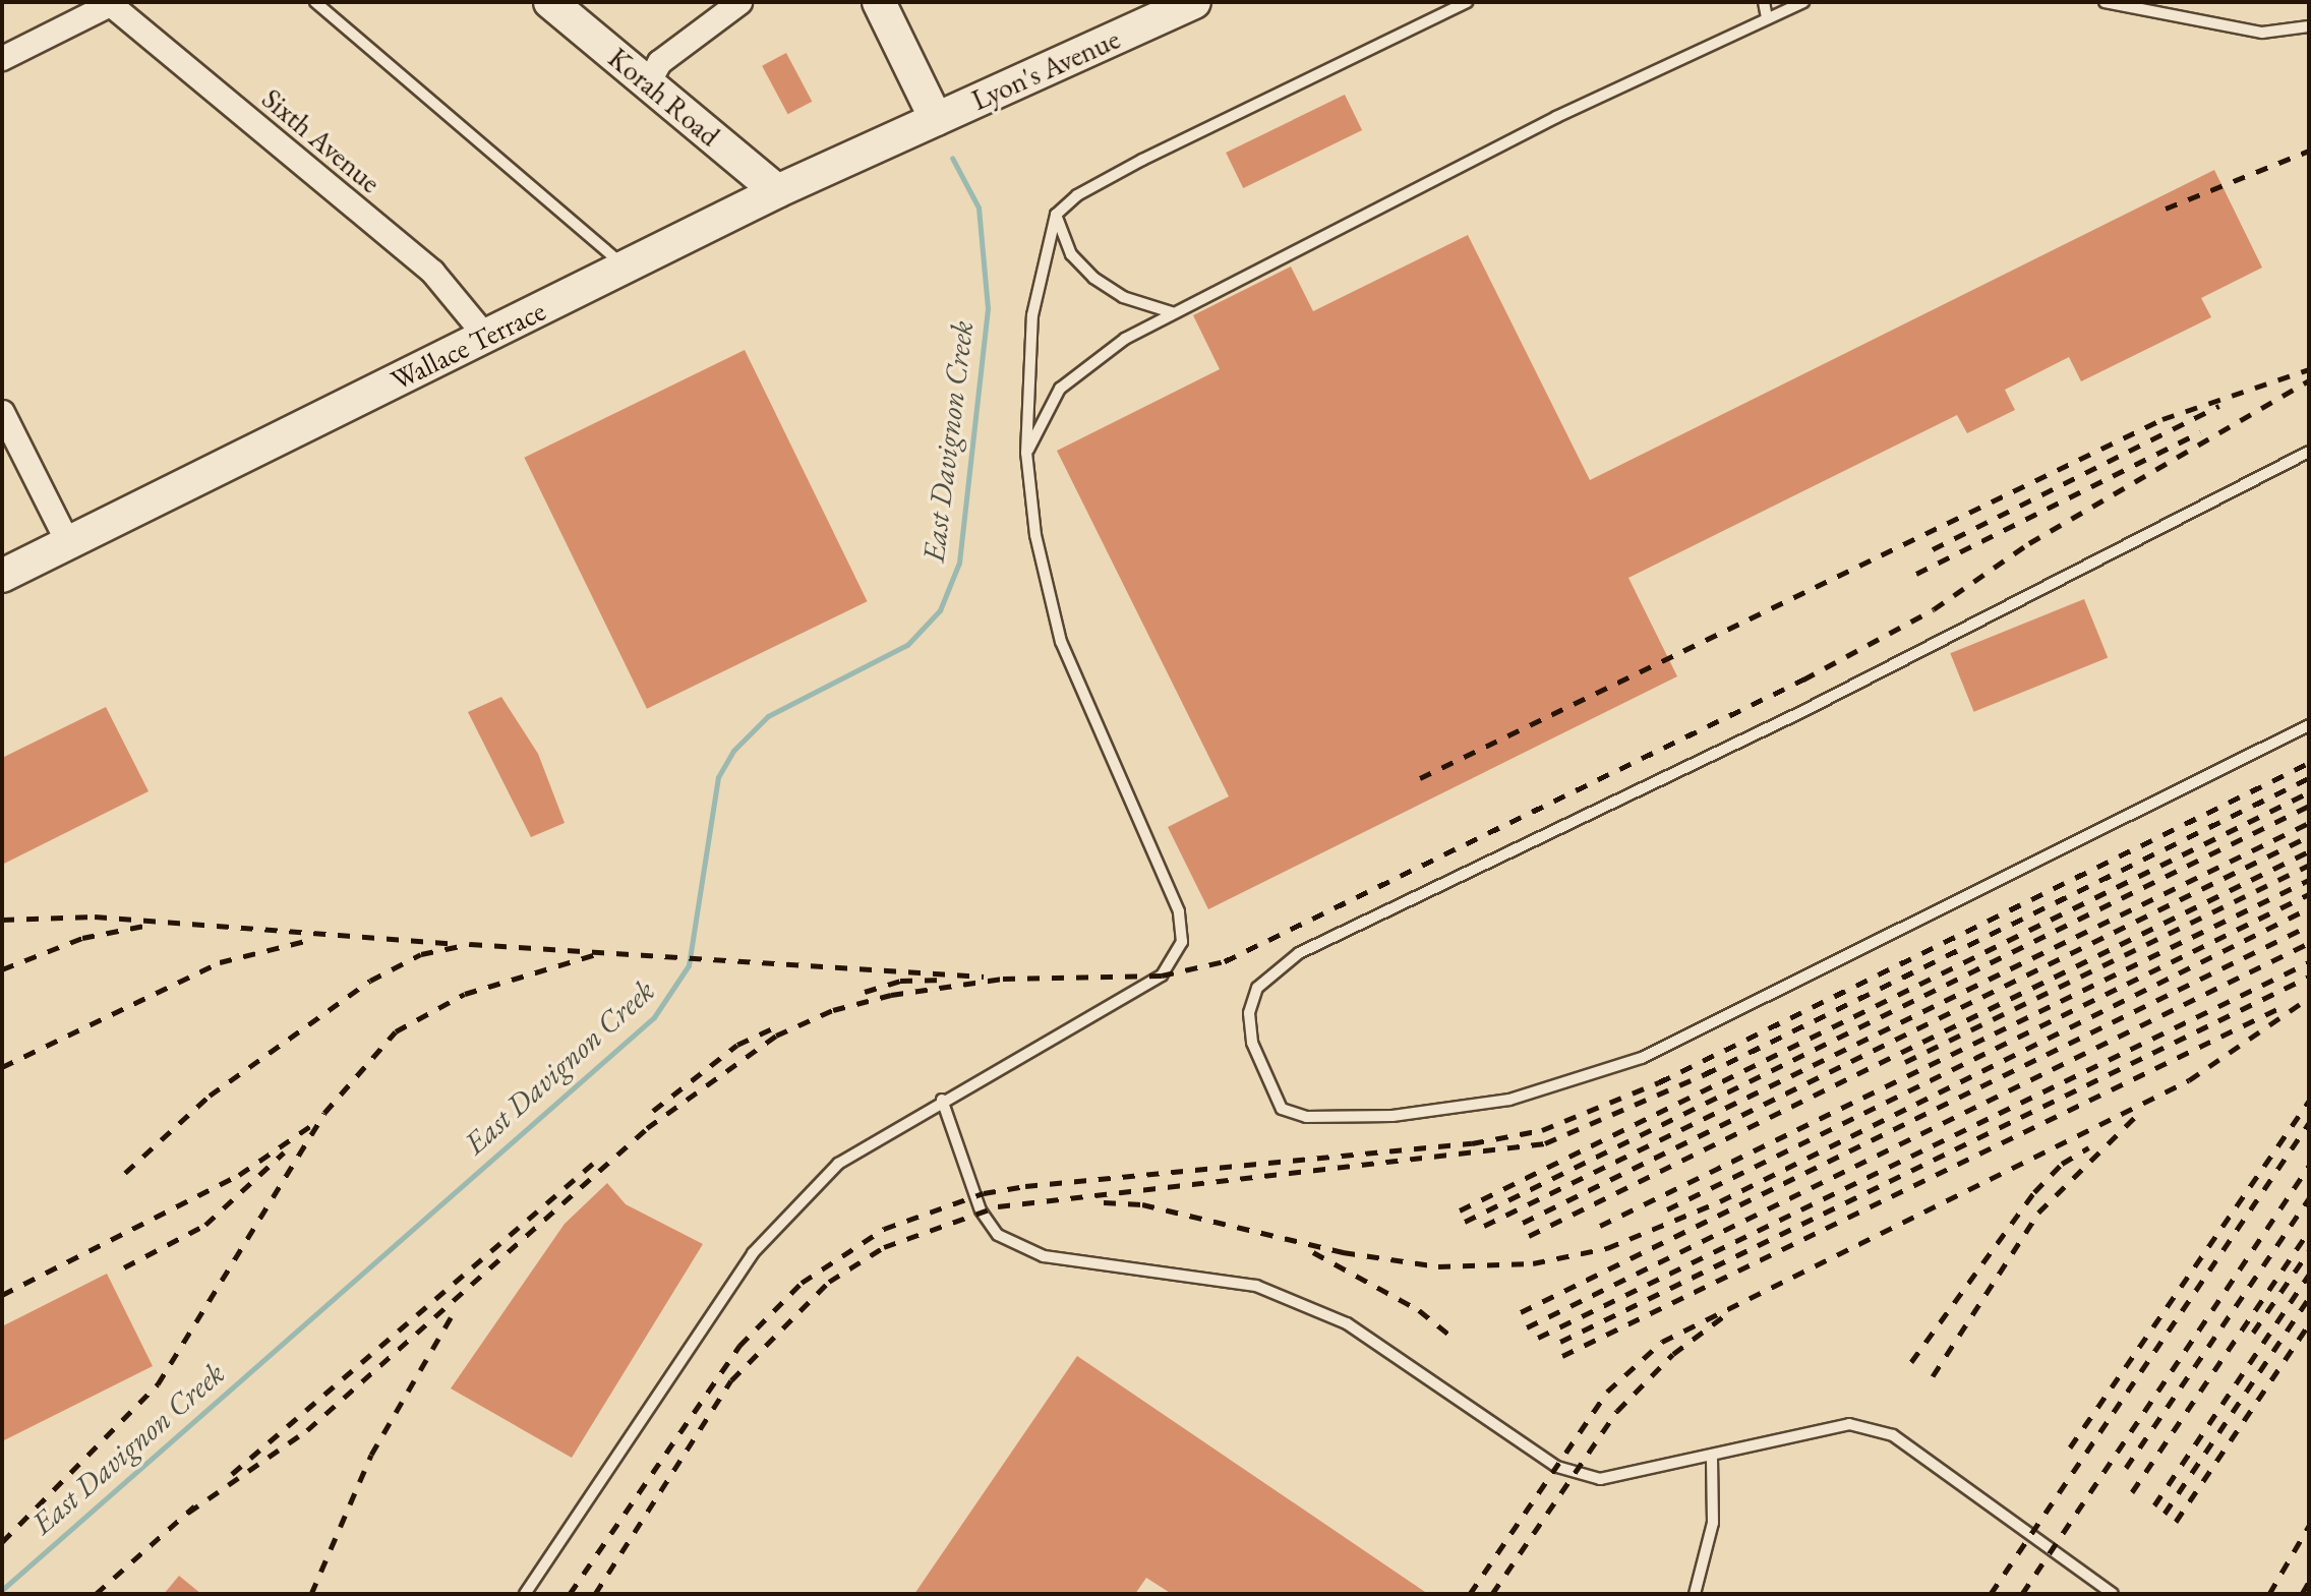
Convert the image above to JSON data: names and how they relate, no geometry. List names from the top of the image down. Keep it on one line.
{"streets":{"main road":["Lyon's Avenue","Korah Road","Wallace Terrace"],"street":["Sixth Avenue"]},"crossings":[["Lyon's Avenue","Wallace Terrace"],["Korah Road","Wallace Terrace"],["Sixth Avenue","Wallace Terrace"]],"water":["East Davignon Creek"]}
